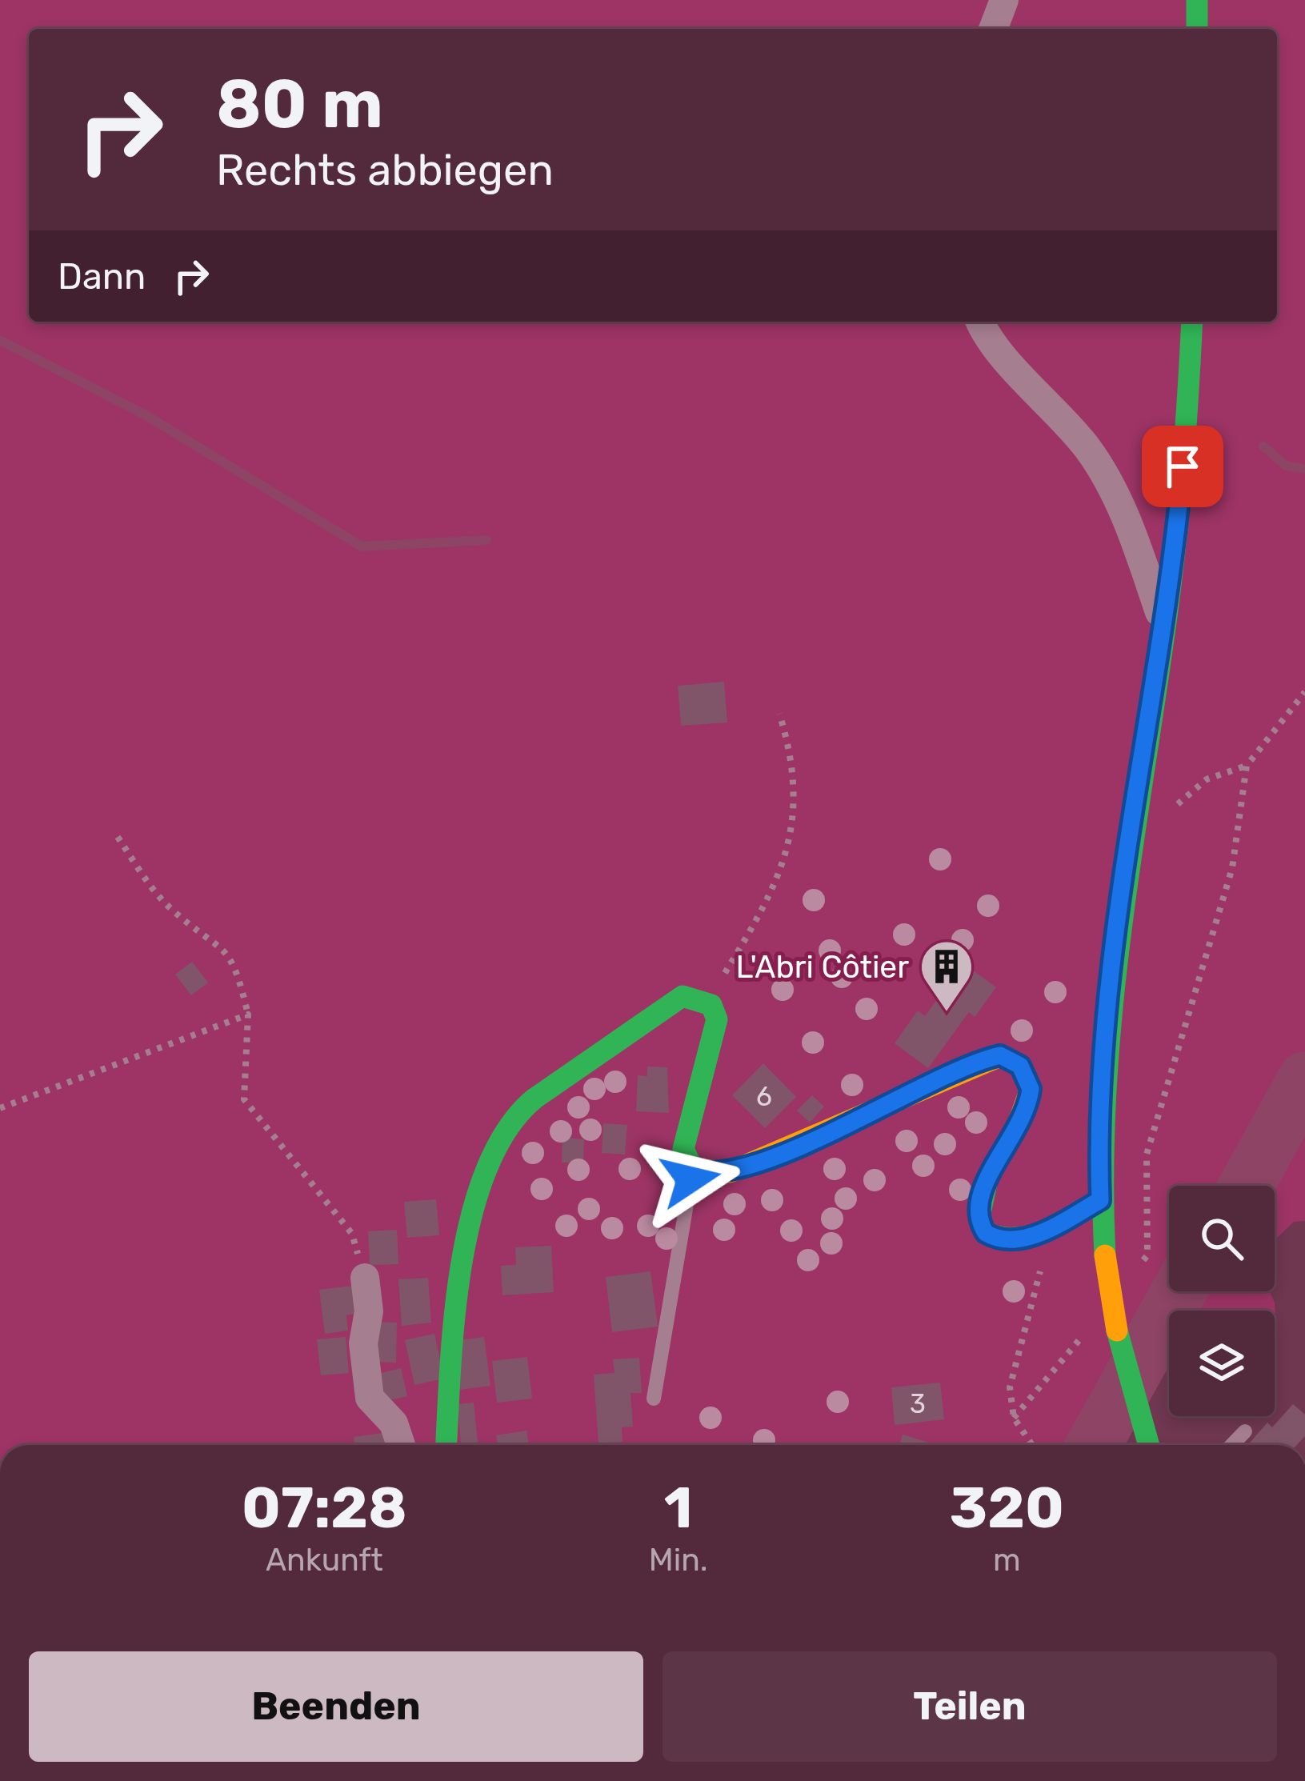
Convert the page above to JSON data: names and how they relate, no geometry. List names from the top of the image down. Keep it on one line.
{"places":{"building":["L'Abri Côtier"]},"house_numbers":["6","3"],"page":{"turn":["80 m","Rechts abbiegen"],"then":"Dann","eta":["07:28","Ankunft","1","Min.","320","m"],"buttons":["Beenden","Teilen"]}}
